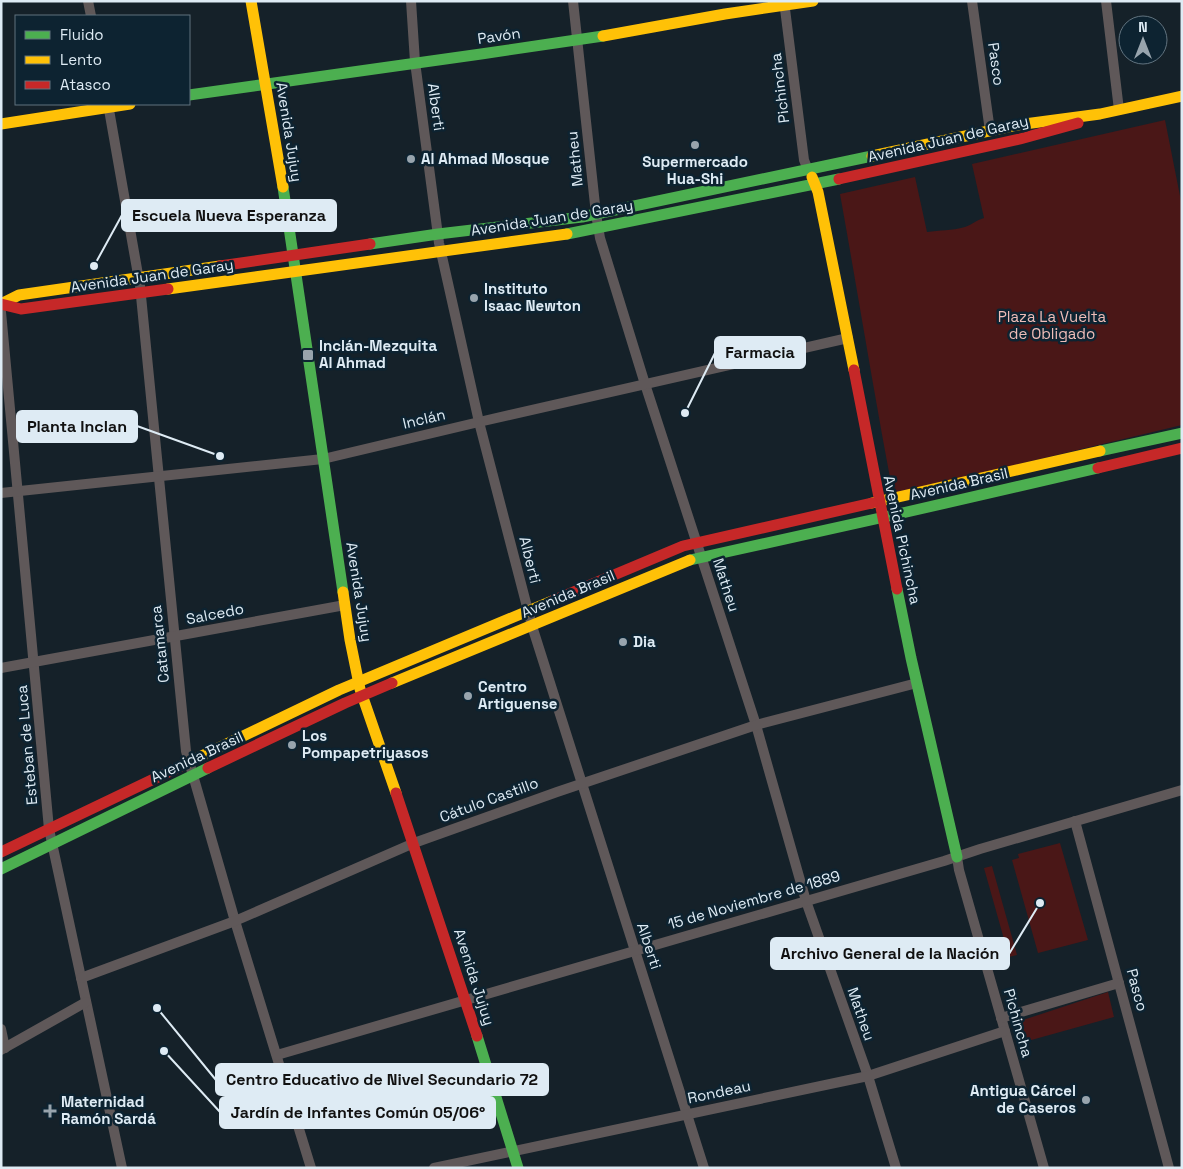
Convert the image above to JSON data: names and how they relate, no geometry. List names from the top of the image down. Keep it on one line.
{"streets":{"main road":["Pavón","Avenida Jujuy","Avenida Juan de Garay","Avenida Brasil","Avenida Pichincha"],"street":["Pasco","Pichincha","Alberti","Matheu","Inclán","Salcedo","Catamarca","Esteban de Luca","Cátulo Castillo","15 de Noviembre de 1889","Rondeau"]},"crossings":[["Pavón","Pichincha"],["Pavón","Alberti"],["Pavón","Avenida Jujuy"],["Pavón","Matheu"],["Pasco","Avenida Juan de Garay"],["Pasco","15 de Noviembre de 1889"],["Pichincha","Avenida Juan de Garay"],["Pichincha","Avenida Pichincha"],["Pichincha","15 de Noviembre de 1889"],["Pichincha","Rondeau"],["Alberti","Avenida Juan de Garay"],["Alberti","Inclán"],["Alberti","Avenida Brasil"],["Alberti","Cátulo Castillo"],["Alberti","15 de Noviembre de 1889"],["Alberti","Rondeau"],["Avenida Jujuy","Avenida Juan de Garay"],["Avenida Jujuy","Inclán"],["Avenida Jujuy","Avenida Brasil"],["Avenida Jujuy","Salcedo"],["Avenida Jujuy","Cátulo Castillo"],["Avenida Jujuy","15 de Noviembre de 1889"],["Avenida Jujuy","Rondeau"],["Avenida Juan de Garay","Matheu"],["Avenida Juan de Garay","Avenida Pichincha"],["Avenida Juan de Garay","Catamarca"],["Matheu","Inclán"],["Matheu","Avenida Brasil"],["Matheu","Cátulo Castillo"],["Matheu","15 de Noviembre de 1889"],["Matheu","Rondeau"],["Inclán","Avenida Pichincha"],["Inclán","Catamarca"],["Inclán","Esteban de Luca"],["Avenida Brasil","Avenida Pichincha"],["Avenida Brasil","Catamarca"],["Avenida Brasil","Esteban de Luca"],["Avenida Pichincha","Cátulo Castillo"],["Avenida Pichincha","15 de Noviembre de 1889"],["Salcedo","Catamarca"],["Salcedo","Esteban de Luca"],["Catamarca","Cátulo Castillo"],["Catamarca","15 de Noviembre de 1889"],["Esteban de Luca","Cátulo Castillo"]],"parks":["Plaza La Vuelta de Obligado"],"places":{"other":["Supermercado Hua-Shi","Al Ahmad Mosque","Escuela Nueva Esperanza","Instituto Isaac Newton","Farmacia","Planta Inclan","Dia","Centro Artiguense","Los Pompapetriyasos","Archivo General de la Nación","Centro Educativo de Nivel Secundario 72","Jardín de Infantes Común 05/06°","Antigua Cárcel de Caseros"],"transit":["Inclán-Mezquita Al Ahmad"],"health":["Maternidad Ramón Sardá"]},"legend":["Fluido","Lento","Atasco"],"north":"top"}
